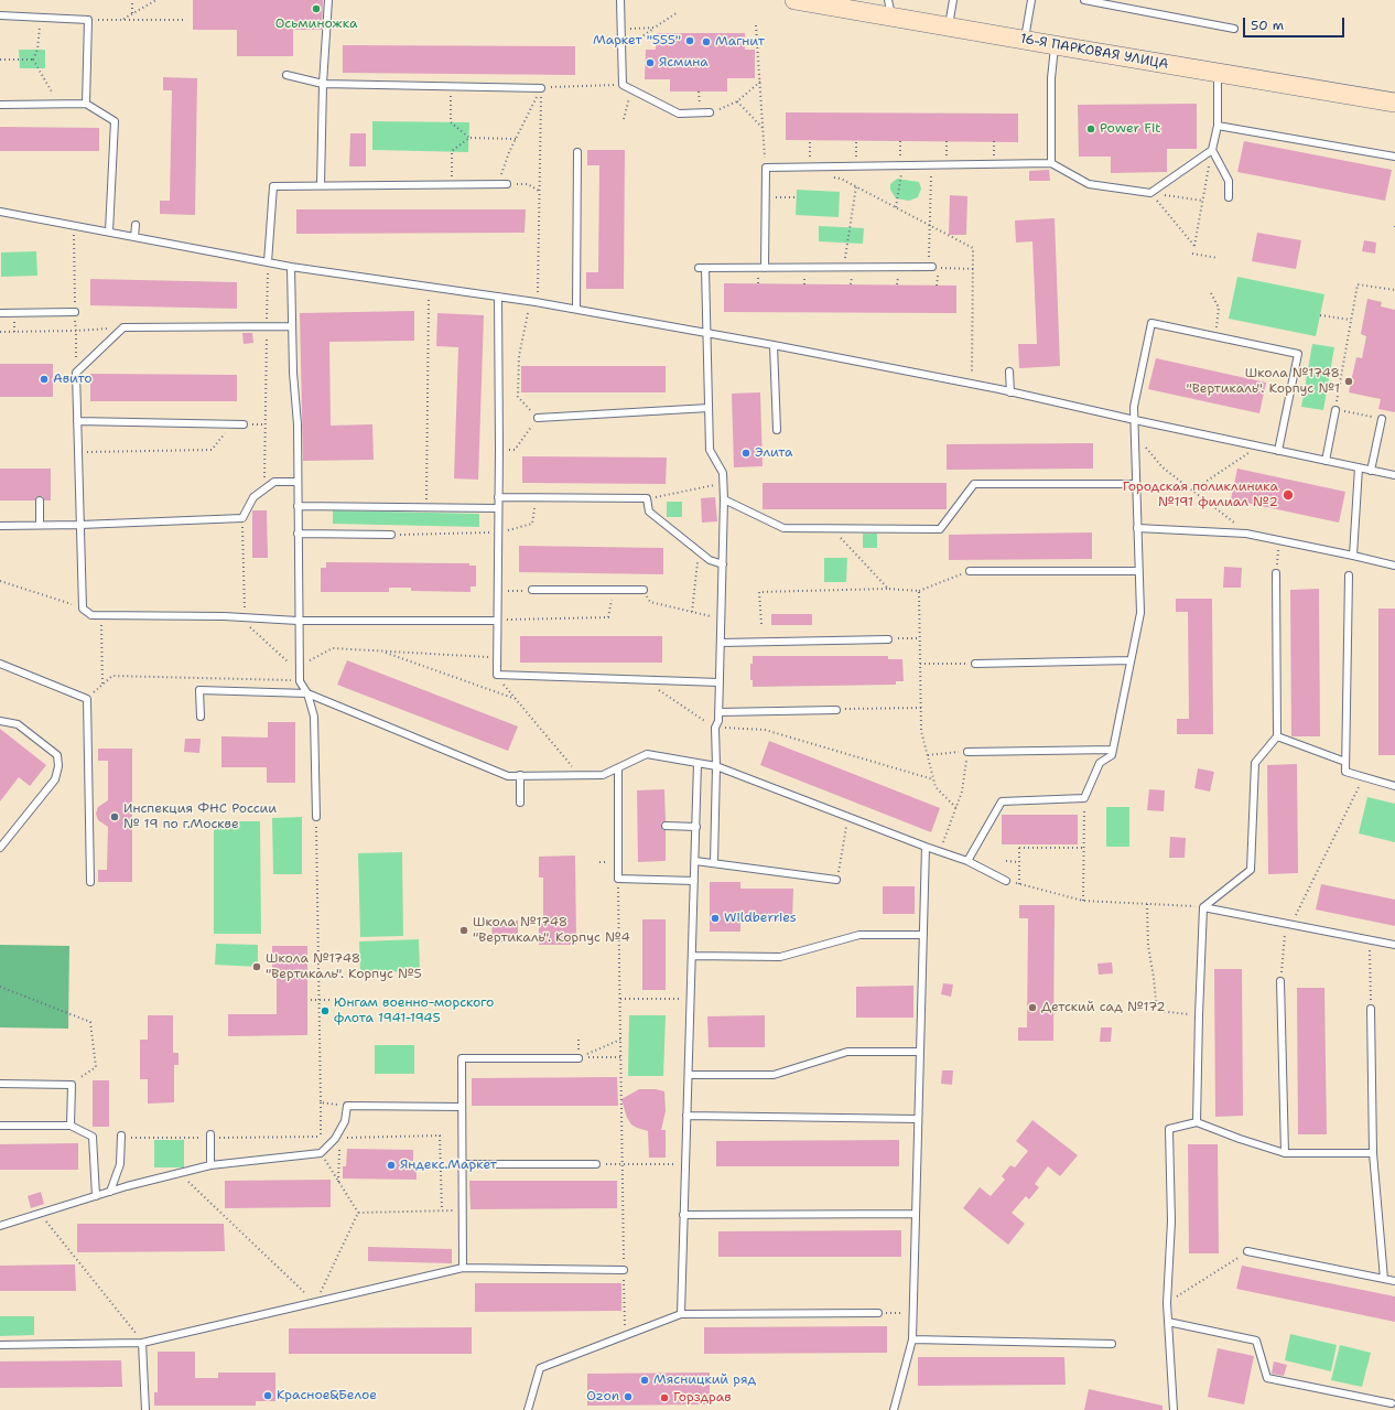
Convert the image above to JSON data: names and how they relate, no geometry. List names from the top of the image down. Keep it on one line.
{"streets":{"main road":["16-Я ПАРКОВАЯ УЛИЦА"]},"places":["Осьминожка","Маркет \"555\"","Магнит","Ясмина","Power Fit","Авито","Школа №1748 \"Вертикаль\". Корпус №1","Элита","Городская поликлиника №191 филиал №2","Инспекция ФНС России № 19 по г.Москве","Wildberries","Школа №1748 \"Вертикаль\". Корпус №4","Школа №1748 \"Вертикаль\". Корпус №5","Детский сад №172","Юнгам военно-морского флота 1941-1945","Яндекс.Маркет","Мясницкий ряд","Красное&Белое","Ozon","Горздрав"],"scale_bar":"50 m"}
